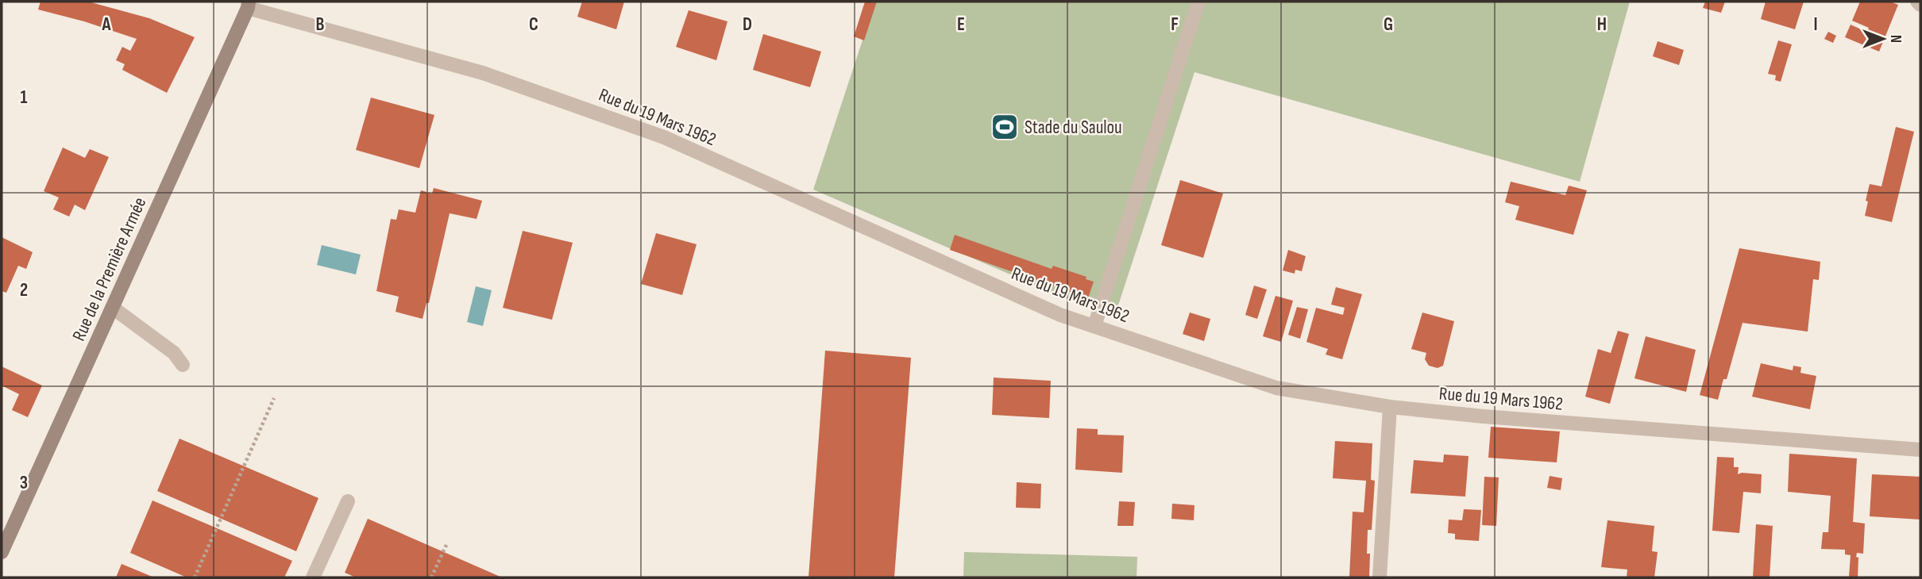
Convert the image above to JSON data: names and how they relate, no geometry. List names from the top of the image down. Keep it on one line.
{"streets":{"street":["Rue du 19 Mars 1962","Rue de la Première Armée"]},"crossings":[["Rue du 19 Mars 1962","Rue de la Première Armée"]],"places":{"sports":["Stade du Saulou"]},"north":"right","grid":{"columns":["A","B","C","D","E","F","G","H","I"],"rows":["1","2","3"]}}
